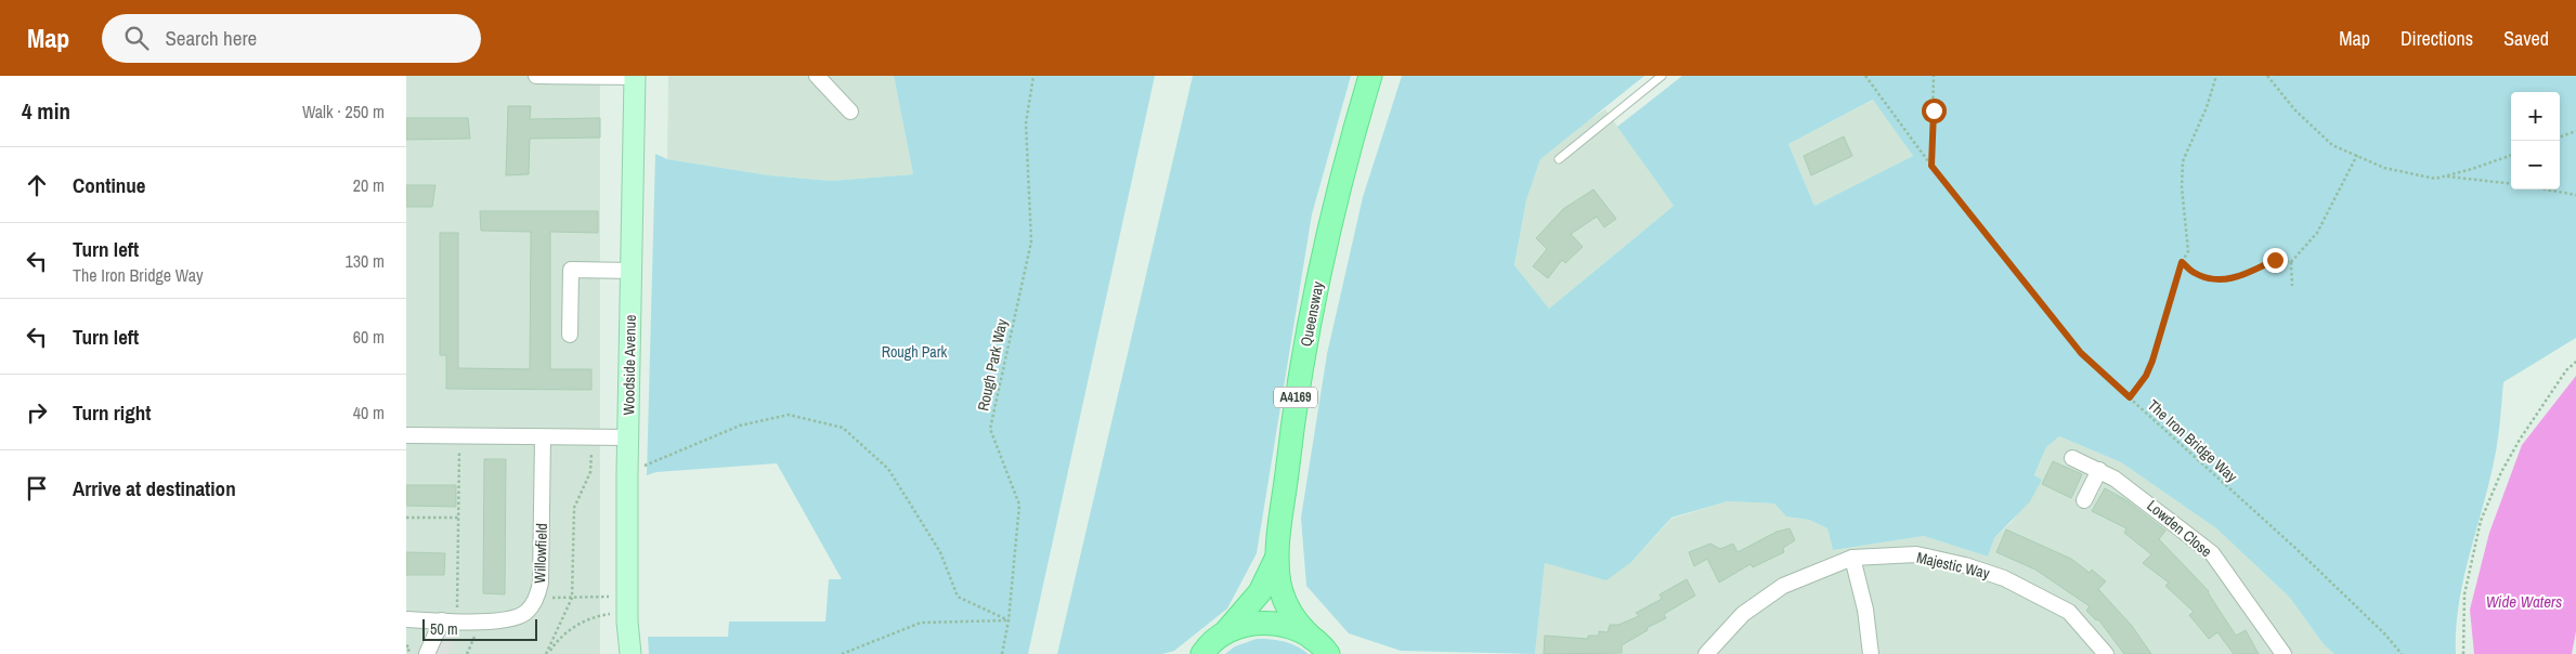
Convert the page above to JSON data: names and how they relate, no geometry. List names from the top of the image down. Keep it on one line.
{"streets":{"main road":["Queensway","A4169"],"street":["Woodside Avenue","Lowden Close","Willowfield","Majestic Way"],"path":["Rough Park Way","The Iron Bridge Way"]},"water":["Wide Waters"],"parks":["Rough Park"],"scale_bar":"50 m","page":{"header":"Map","search":"Search here","nav":["Map","Directions","Saved"],"heading":["4 min","Walk · 250 m"],"map_buttons":["+","−"],"list":[["Continue","20 m"],["Turn left","The Iron Bridge Way","130 m"],["Turn left","60 m"],["Turn right","40 m"],"Arrive at destination"],"scale":"50 m"}}
